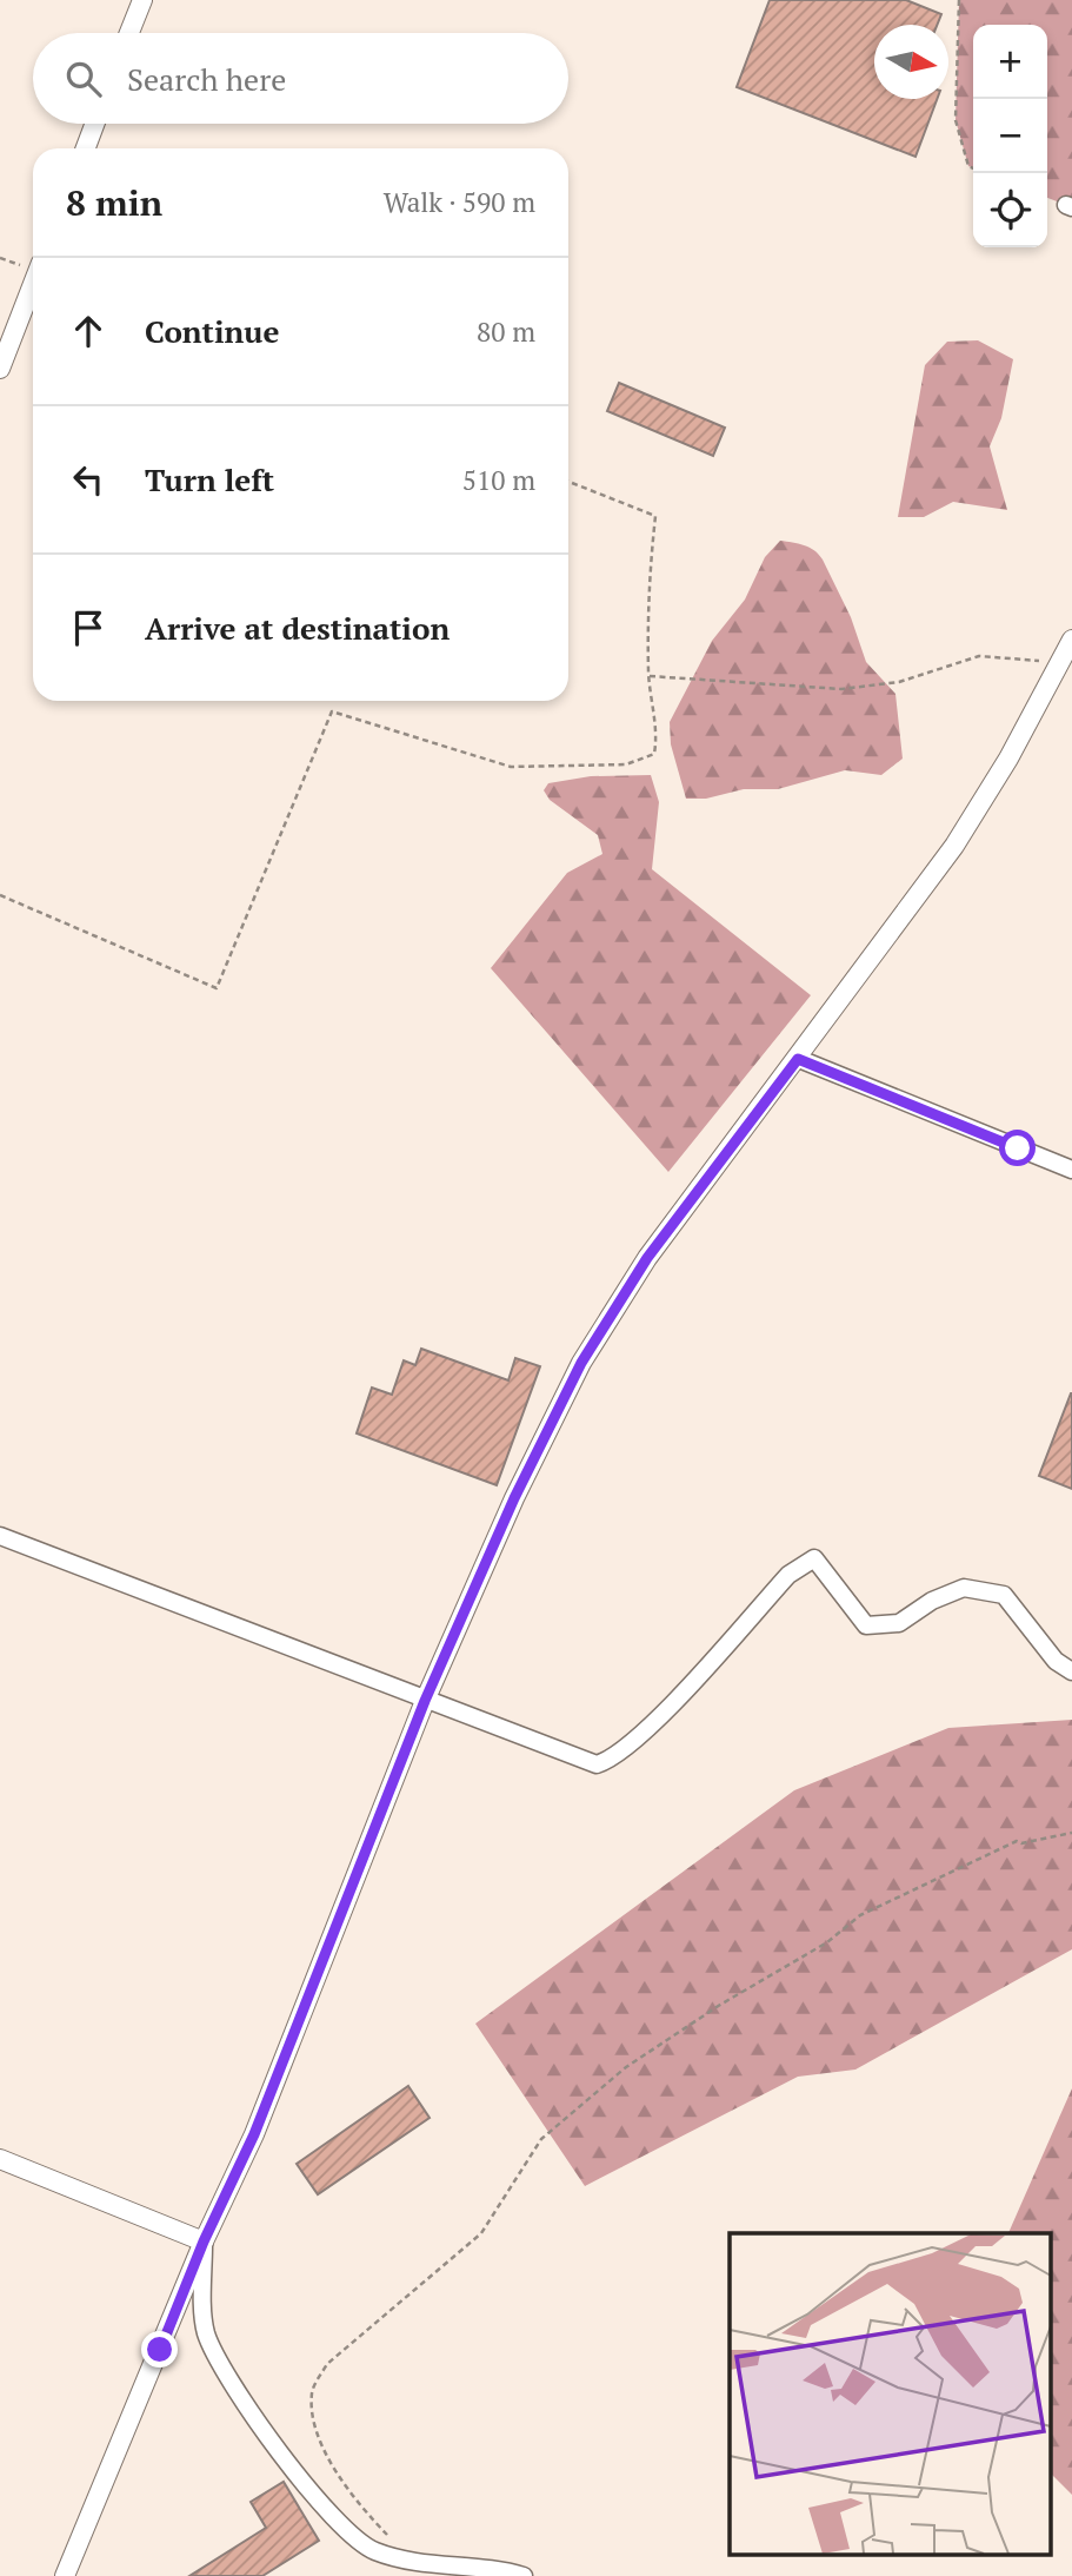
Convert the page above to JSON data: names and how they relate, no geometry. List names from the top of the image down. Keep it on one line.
{"north":"right","page":{"map_buttons":["+","−"],"search":"Search here","heading":["8 min","Walk · 590 m"],"list":[["Continue","80 m"],["Turn left","510 m"],"Arrive at destination"]}}
